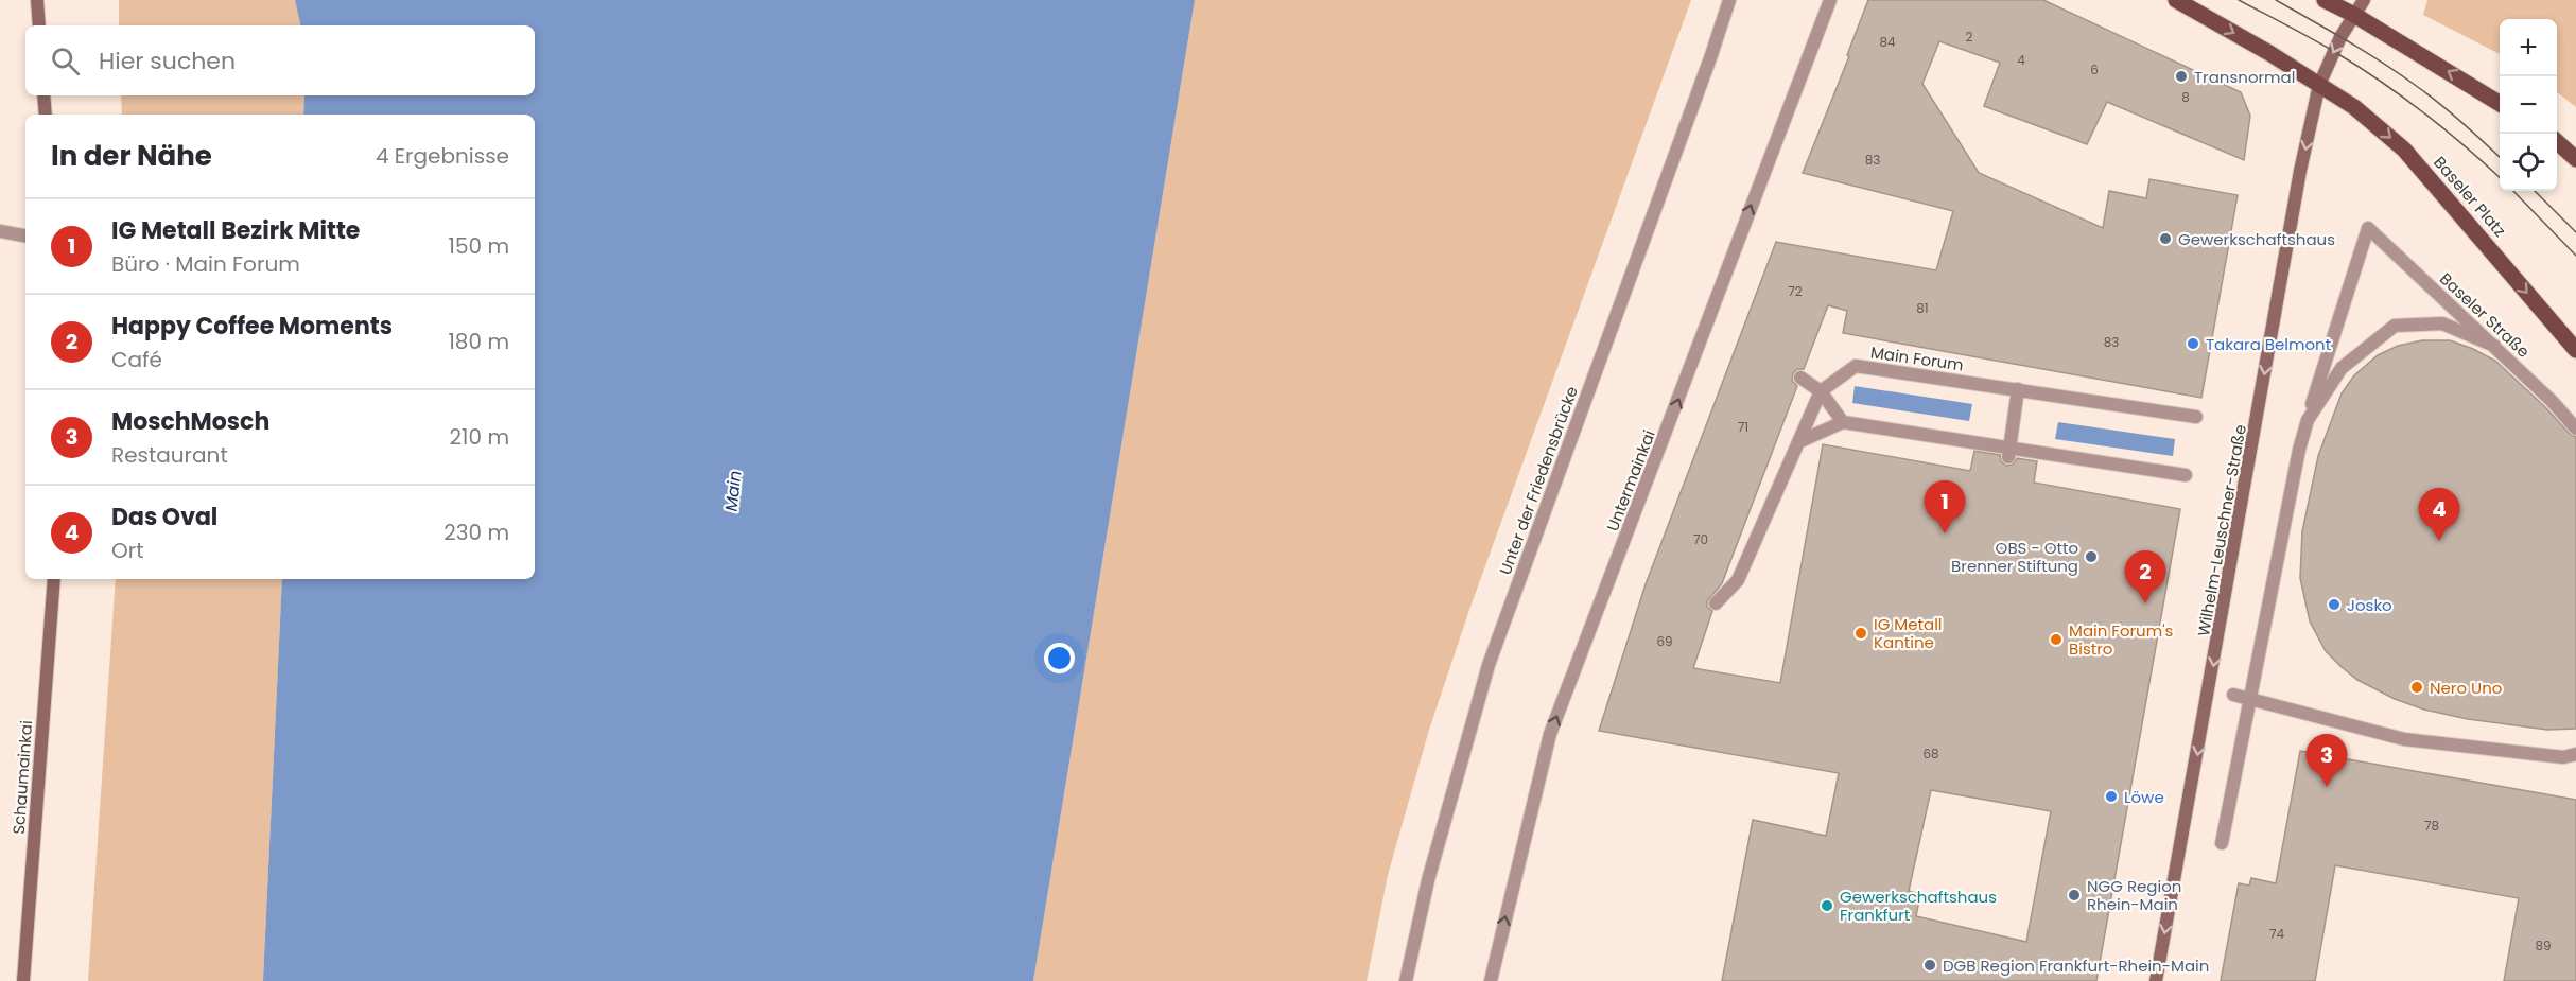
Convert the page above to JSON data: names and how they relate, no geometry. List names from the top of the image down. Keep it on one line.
{"streets":{"main road":["Baseler Platz","Wilhelm-Leuschner-Straße","Schaumainkai"],"street":["Baseler Straße","Main Forum","Unter der Friedensbrücke","Untermainkai"]},"crossings":[["Baseler Platz","Wilhelm-Leuschner-Straße"]],"one_way":["Untermainkai","Wilhelm-Leuschner-Straße"],"water":["Main"],"places":["Transnormal","Gewerkschaftshaus","Takara Belmont","OBS - Otto Brenner Stiftung","Josko","IG Metall Kantine","Main Forum's Bistro","Nero Uno","Löwe","NGG Region Rhein-Main","Gewerkschaftshaus Frankfurt","DGB Region Frankfurt-Rhein-Main"],"house_numbers":["2","84","4","6","8","83","72","81","83","71","70","69","68","78","74","89"],"page":{"map_buttons":["+","−"],"search":"Hier suchen","heading":["In der Nähe","4 Ergebnisse"],"list":[{"mark":"1","name":"IG Metall Bezirk Mitte","note":"Büro · Main Forum","value":"150 m"},{"mark":"2","name":"Happy Coffee Moments","note":"Café","value":"180 m"},{"mark":"3","name":"MoschMosch","note":"Restaurant","value":"210 m"},{"mark":"4","name":"Das Oval","note":"Ort","value":"230 m"}],"pins":["1","4","2","3"]}}
